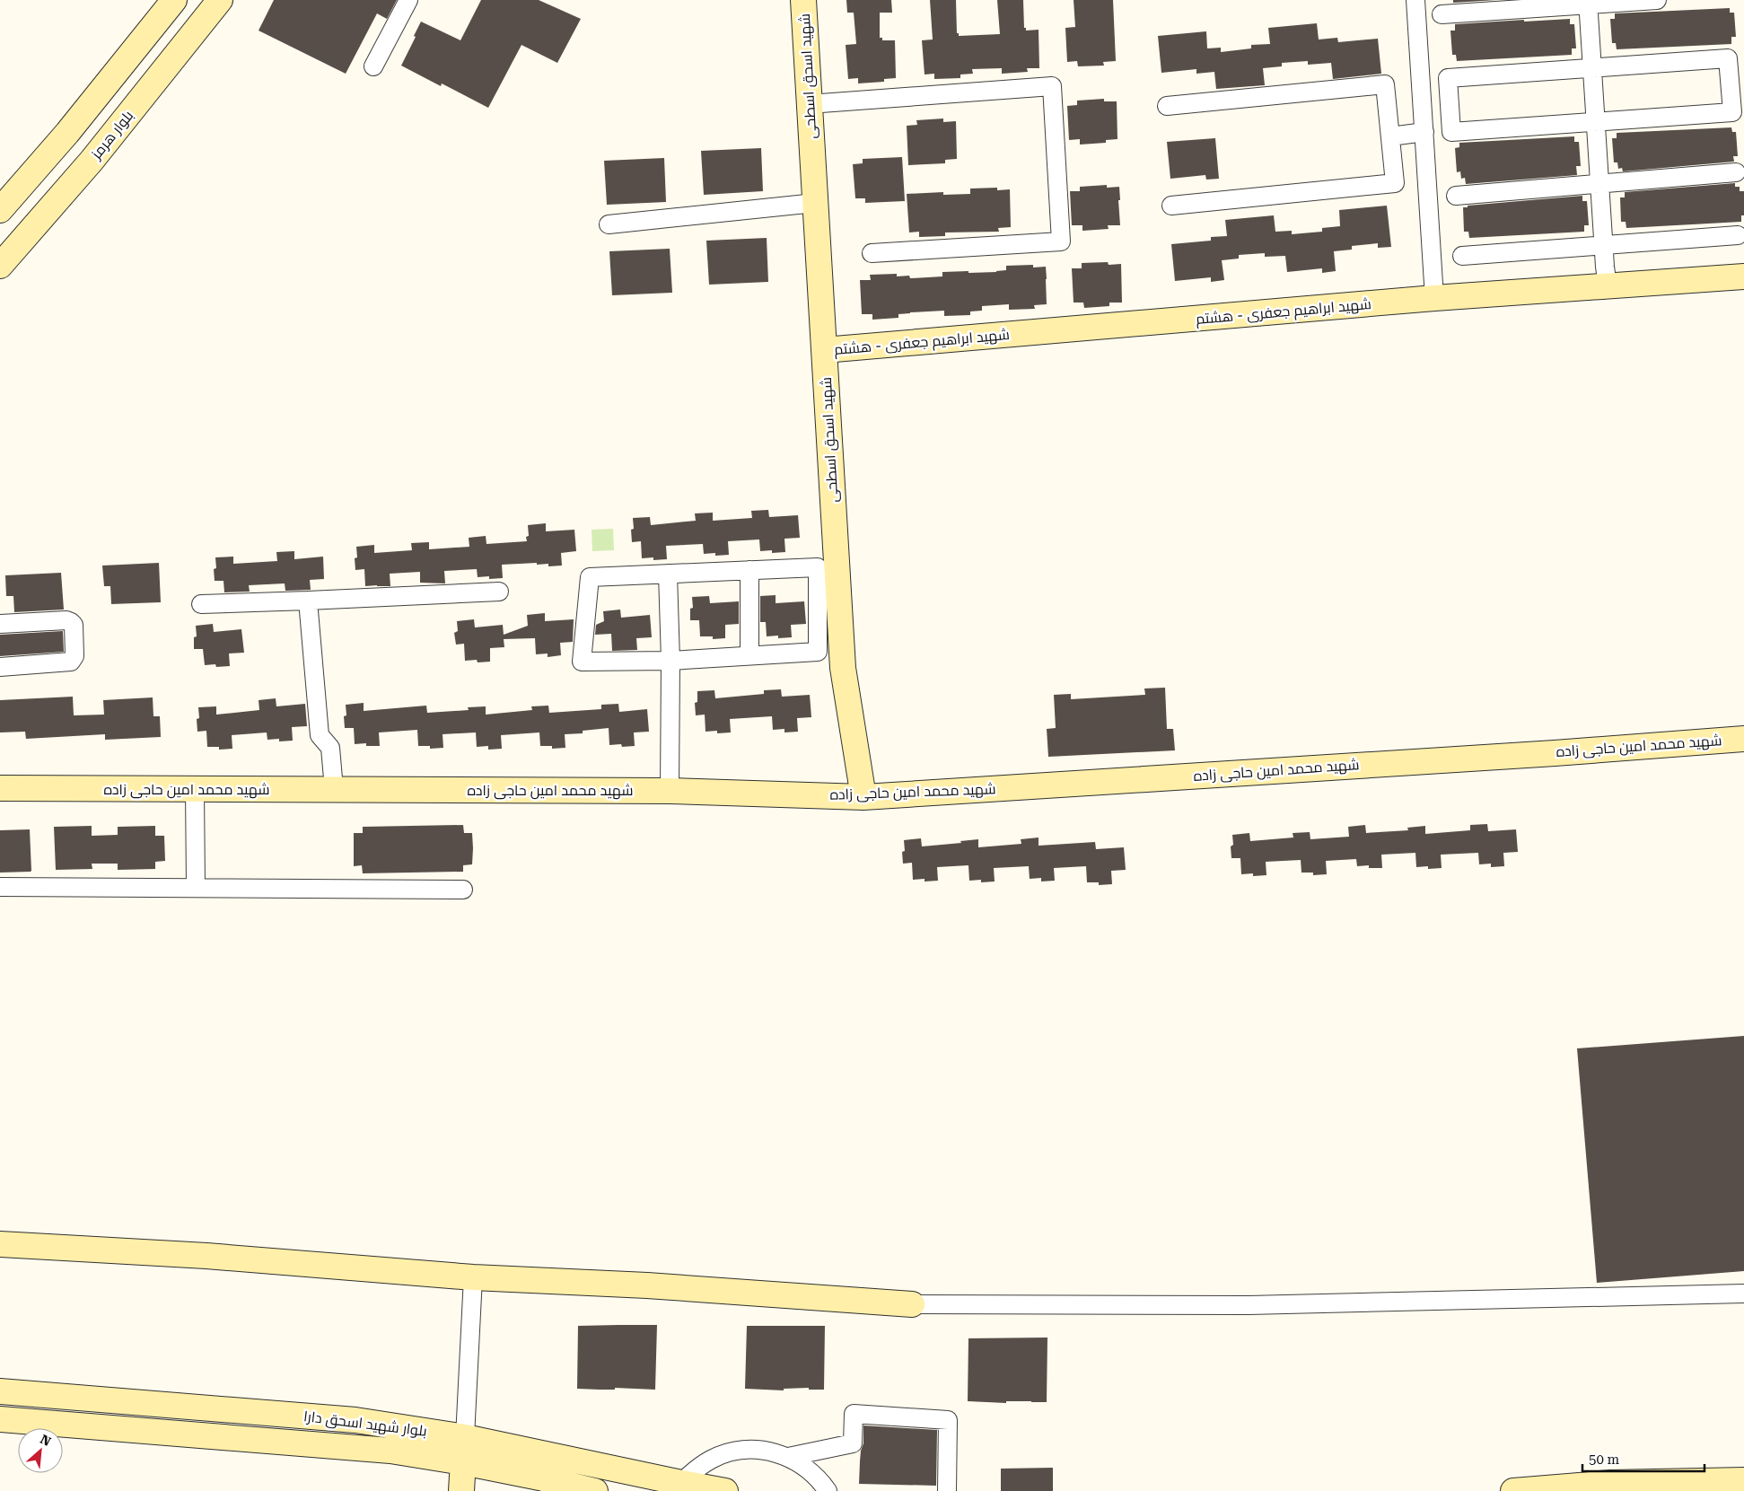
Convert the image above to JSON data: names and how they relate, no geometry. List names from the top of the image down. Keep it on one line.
{"streets":{"street":["شهید اسحق اسطحی","بلوار هرمز","شهید ابراهیم جعفری - هشتم","شهید محمد امین حاجی زاده","بلوار شهید اسحق دارا"]},"crossings":[["شهید اسحق اسطحی","شهید ابراهیم جعفری - هشتم"],["شهید اسحق اسطحی","شهید محمد امین حاجی زاده"]],"scale_bar":"50 m","north":"top right"}
